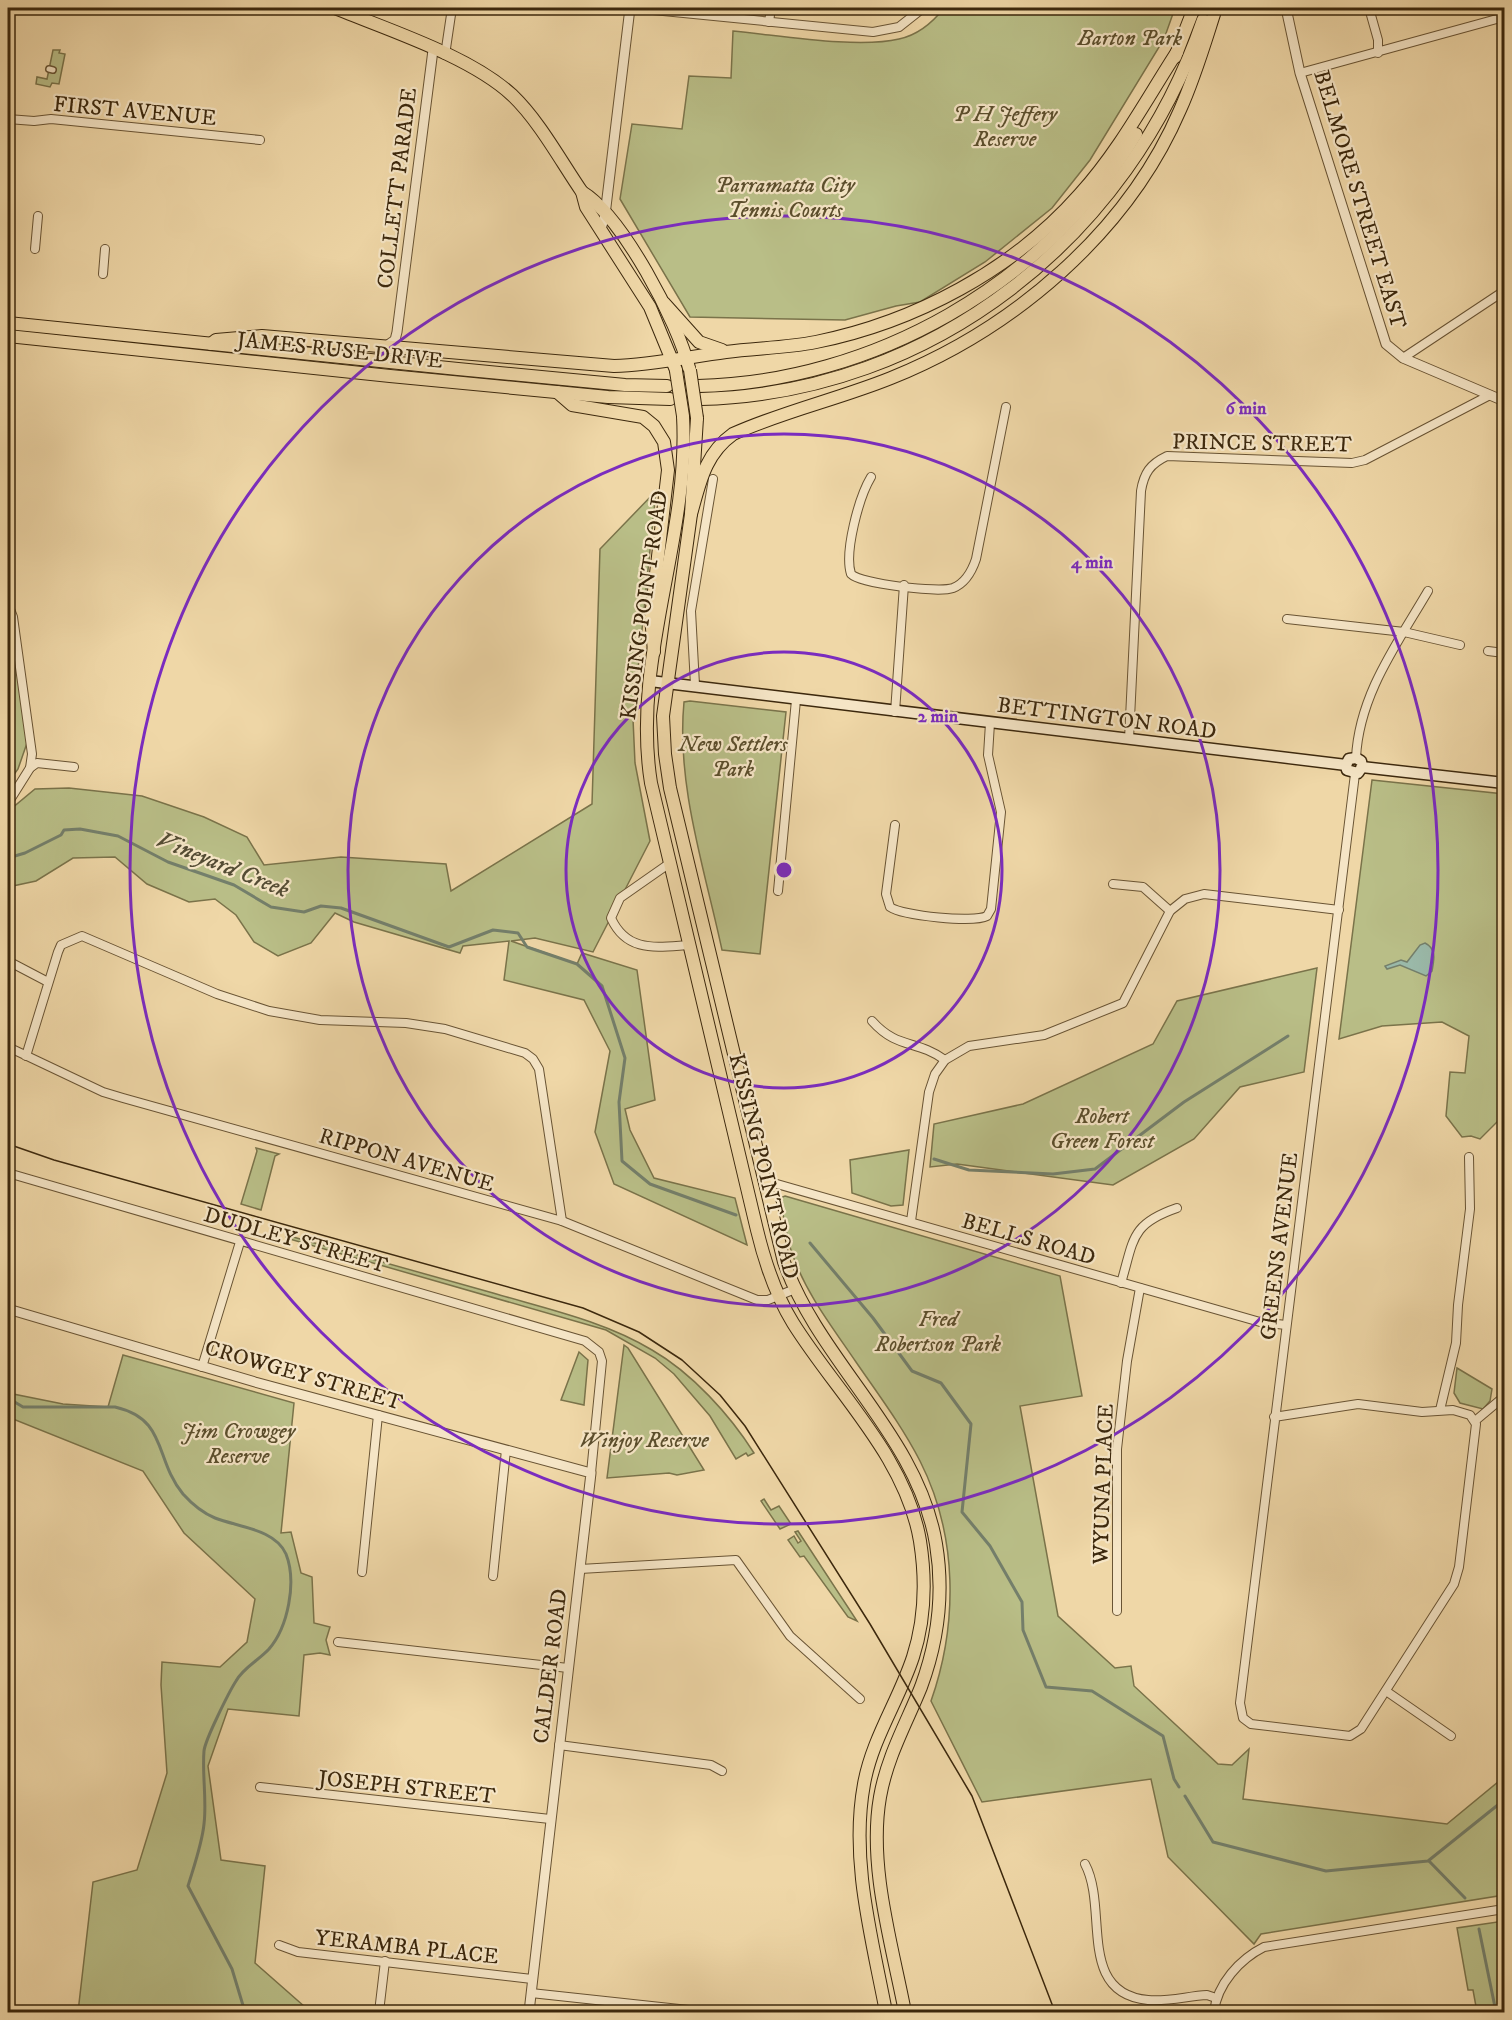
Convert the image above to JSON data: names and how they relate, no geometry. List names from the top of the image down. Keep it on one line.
{"streets":{"main road":["JAMES RUSE DRIVE","KISSING POINT ROAD","BETTINGTON ROAD"],"street":["FIRST AVENUE","COLLETT PARADE","BELMORE STREET EAST","PRINCE STREET","RIPPON AVENUE","BELLS ROAD","DUDLEY STREET","GREENS AVENUE","CROWGEY STREET","WYUNA PLACE","CALDER ROAD","JOSEPH STREET","YERAMBA PLACE"]},"crossings":[["BELMORE STREET EAST","PRINCE STREET"],["PRINCE STREET","BETTINGTON ROAD"],["KISSING POINT ROAD","BETTINGTON ROAD"],["KISSING POINT ROAD","RIPPON AVENUE"],["KISSING POINT ROAD","BELLS ROAD"],["BETTINGTON ROAD","GREENS AVENUE"],["BELLS ROAD","GREENS AVENUE"],["BELLS ROAD","WYUNA PLACE"],["DUDLEY STREET","CALDER ROAD"],["CROWGEY STREET","CALDER ROAD"],["CALDER ROAD","JOSEPH STREET"],["CALDER ROAD","YERAMBA PLACE"]],"water":["Vineyard Creek"],"parks":["Barton Park","P H Jeffery Reserve","Parramatta City Tennis Courts","New Settlers Park","Robert Green Forest","Fred Robertson Park","Jim Crowgey Reserve","Winjoy Reserve"],"rings":["6 min","4 min","2 min"]}
